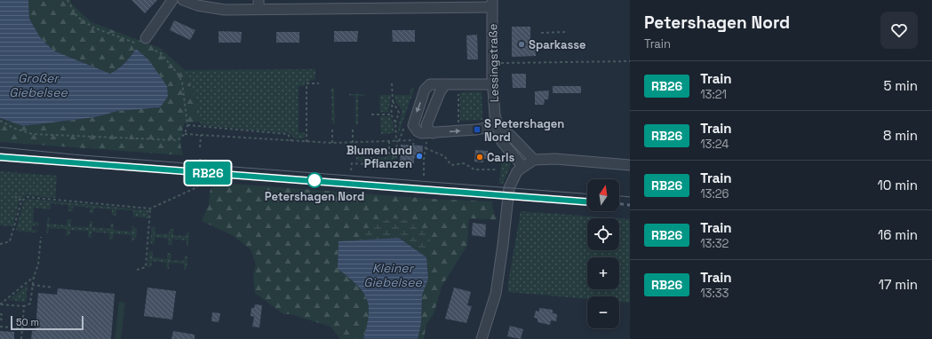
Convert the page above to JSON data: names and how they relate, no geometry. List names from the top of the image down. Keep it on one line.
{"streets":{"street":["Lessingstraße"]},"water":["Großer Giebelsee","Kleiner Giebelsee"],"places":{"other":["Sparkasse","Blumen und Pflanzen","Carls","Petershagen Nord"],"transit":["S Petershagen Nord"]},"scale_bar":"50 m","north":"top","page":{"on_map":"RB26","heading":["Petershagen Nord","Train"],"list":[{"mark":"RB26","name":"Train","note":"13:21","value":"5 min"},{"mark":"RB26","name":"Train","note":"13:24","value":"8 min"},{"mark":"RB26","name":"Train","note":"13:26","value":"10 min"},{"mark":"RB26","name":"Train","note":"13:32","value":"16 min"},{"mark":"RB26","name":"Train","note":"13:33","value":"17 min"}],"map_buttons":["+","−"],"scale":"50 m"}}
